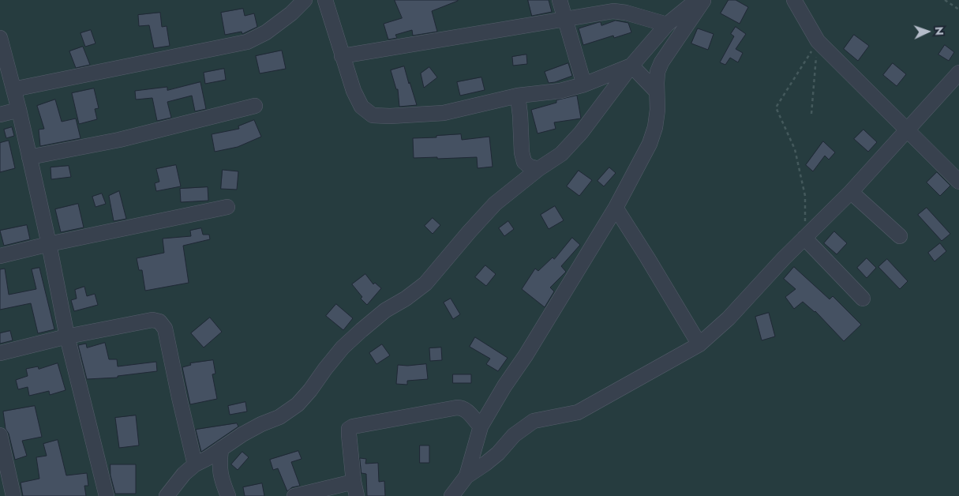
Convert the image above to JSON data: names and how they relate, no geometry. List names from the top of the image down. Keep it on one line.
{"north":"right"}
